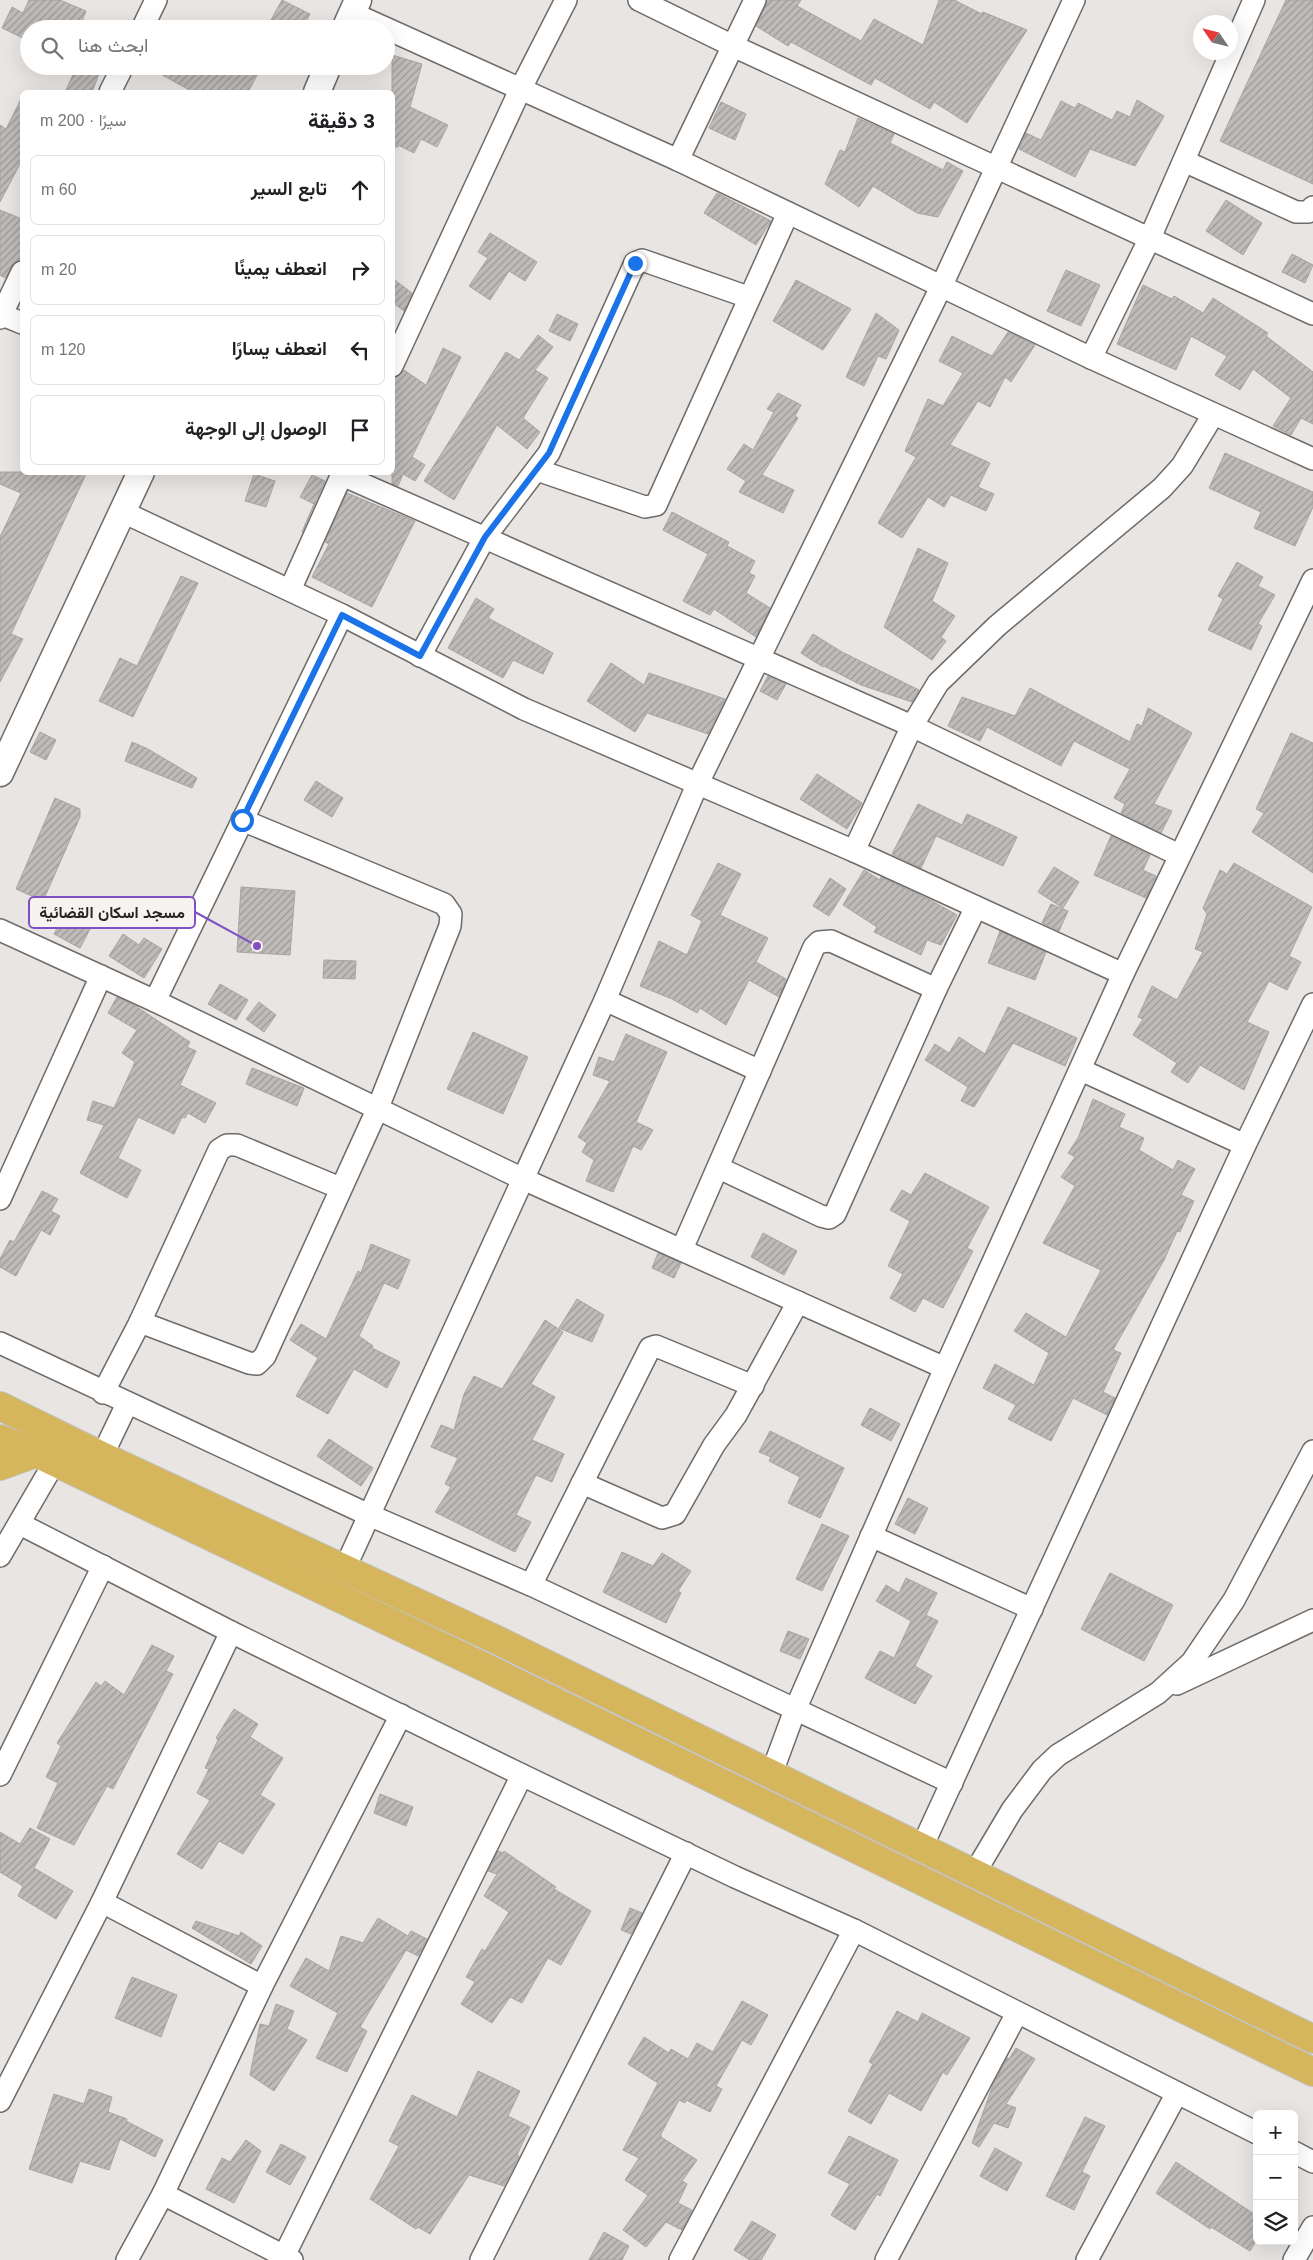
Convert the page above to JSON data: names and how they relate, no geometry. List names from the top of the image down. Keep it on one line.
{"places":["مسجد اسكان القضائية"],"north":"top left","page":{"search":"ابحث هنا","heading":["3 دقيقة","سيرًا · 200 m"],"list":[["تابع السير","60 m"],["انعطف يمينًا","20 m"],["انعطف يسارًا","120 m"],"الوصول إلى الوجهة"],"map_buttons":["+","−"]}}
